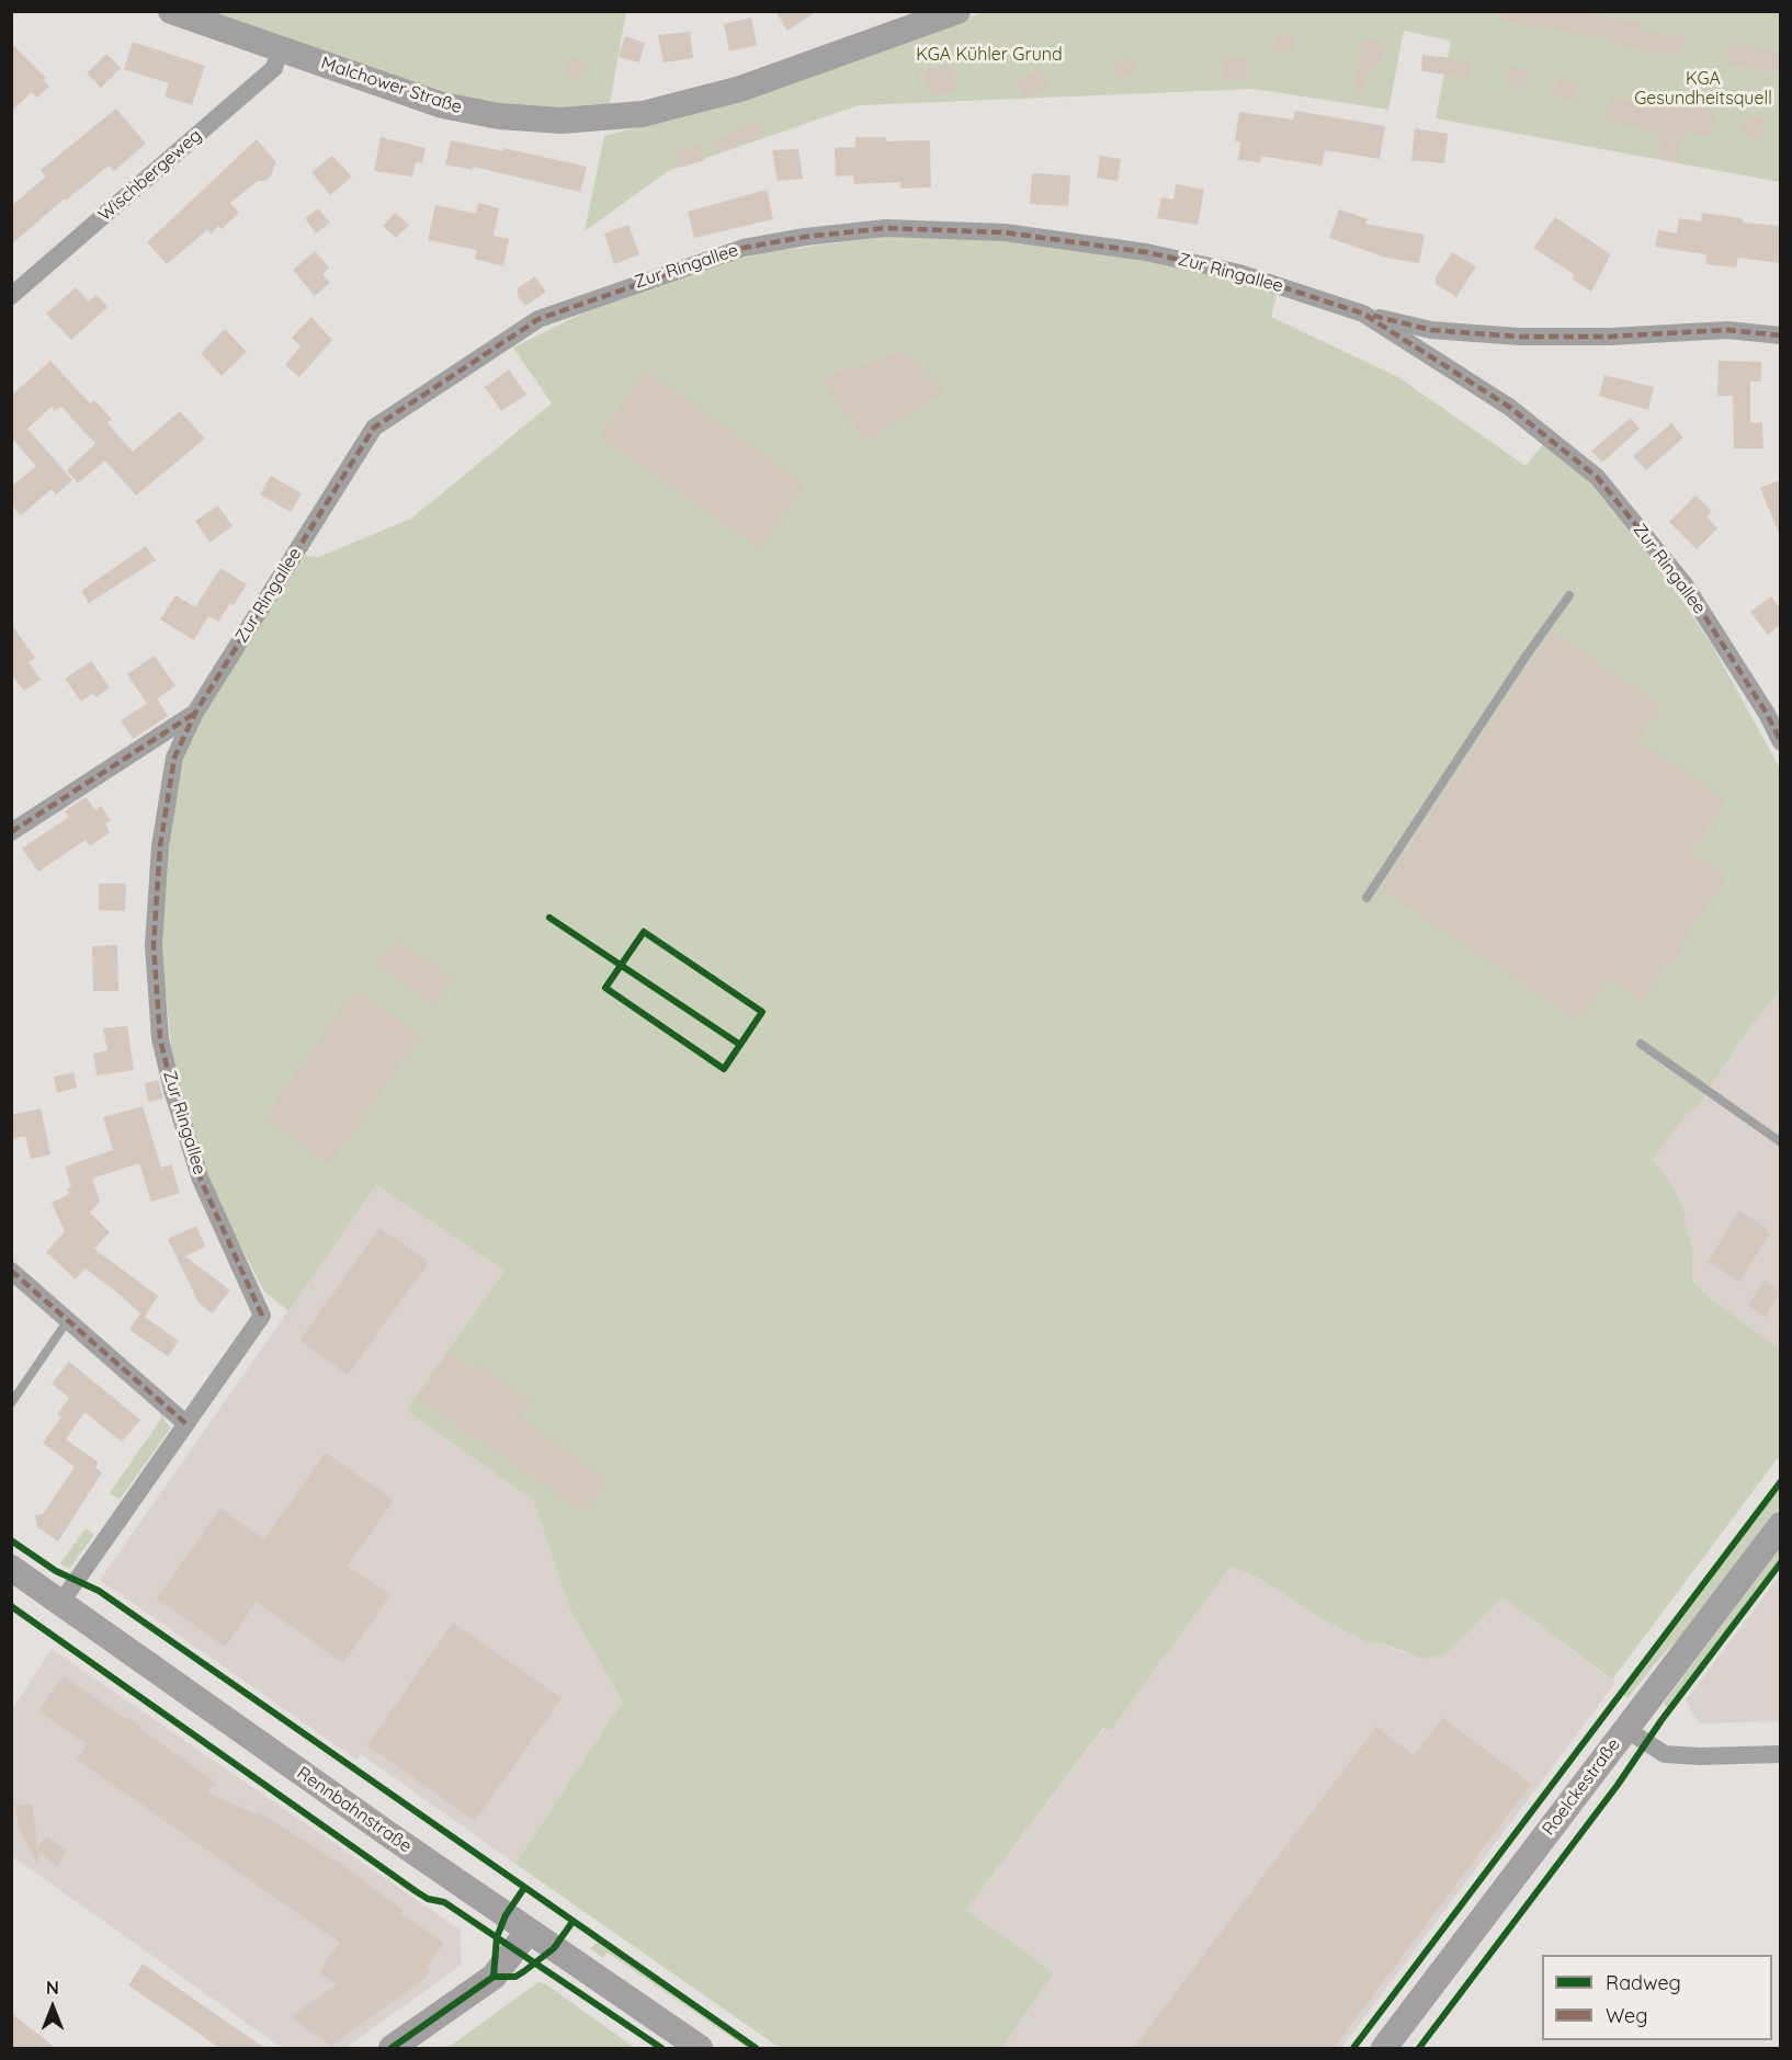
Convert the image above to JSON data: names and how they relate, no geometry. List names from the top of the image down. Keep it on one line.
{"streets":{"main road":["Malchower Straße","Roelckestraße","Rennbahnstraße"],"street":["Wischbergeweg","Zur Ringallee"]},"crossings":[["Malchower Straße","Wischbergeweg"],["Zur Ringallee","Rennbahnstraße"]],"parks":["KGA Kühler Grund","KGA Gesundheitsquell"],"legend":["Radweg","Weg"],"north":"top"}
